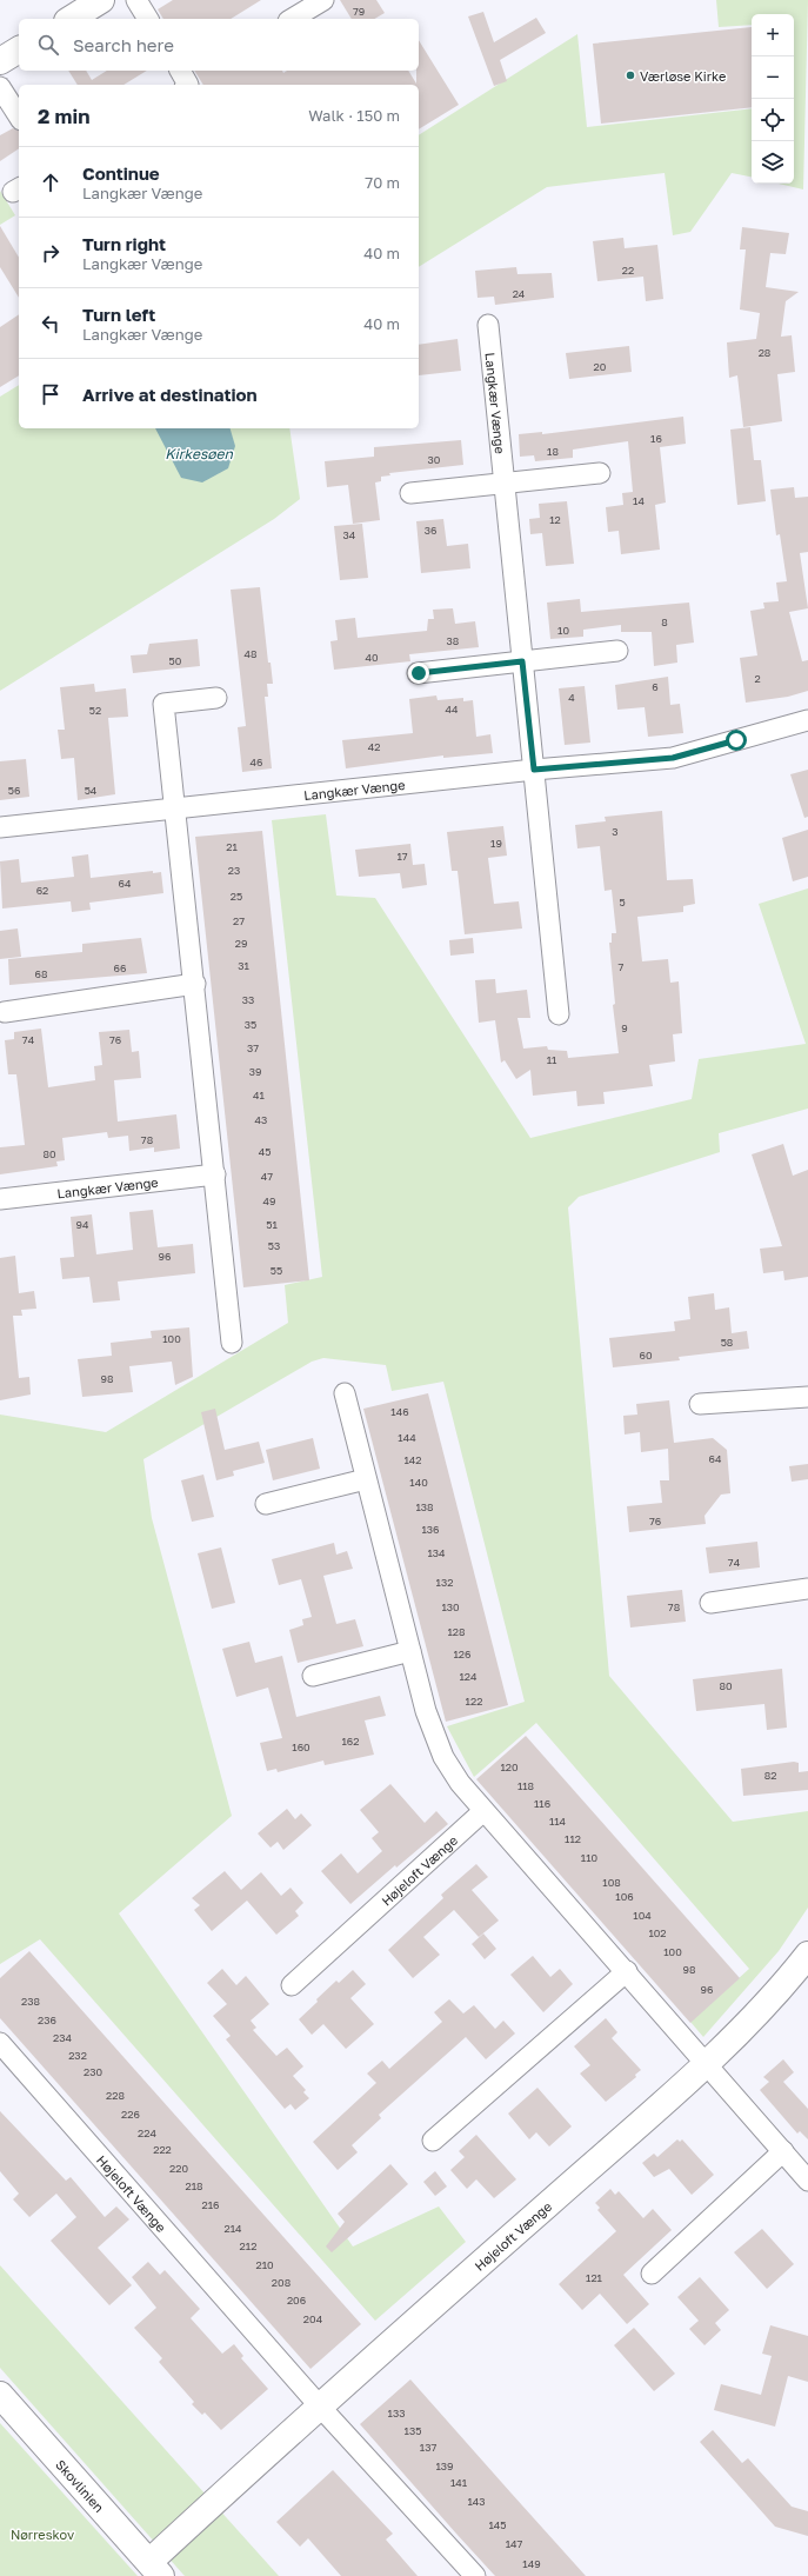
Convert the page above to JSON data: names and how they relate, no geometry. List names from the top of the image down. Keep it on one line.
{"streets":{"street":["Langkær Vænge","Højeloft Vænge","Skovlinien"]},"crossings":[["Højeloft Vænge","Skovlinien"]],"water":["Kirkesøen"],"parks":["Nørreskov"],"places":["Værløse Kirke"],"house_numbers":["79","22","24","28","20","16","18","30","14","12","36","34","8","10","38","48","40","50","2","6","4","44","52","42","46","56","54","3","19","21","17","23","64","62","25","5","27","29","31","7","66","68","33","35","9","74","76","37","11","39","41","43","78","45","80","47","49","94","51","53","96","55","100","58","60","98","146","144","64","142","140","138","76","136","134","74","132","130","78","128","126","124","80","122","162","160","120","82","118","116","114","112","110","108","106","104","102","100","98","96","238","236","234","232","230","228","226","224","222","220","218","216","214","212","210","121","208","206","204","133","135","137","139","141","143","145","147","149"],"page":{"map_buttons":["+","−"],"search":"Search here","heading":["2 min","Walk · 150 m"],"list":[["Continue","Langkær Vænge","70 m"],["Turn right","Langkær Vænge","40 m"],["Turn left","Langkær Vænge","40 m"],"Arrive at destination"]}}
